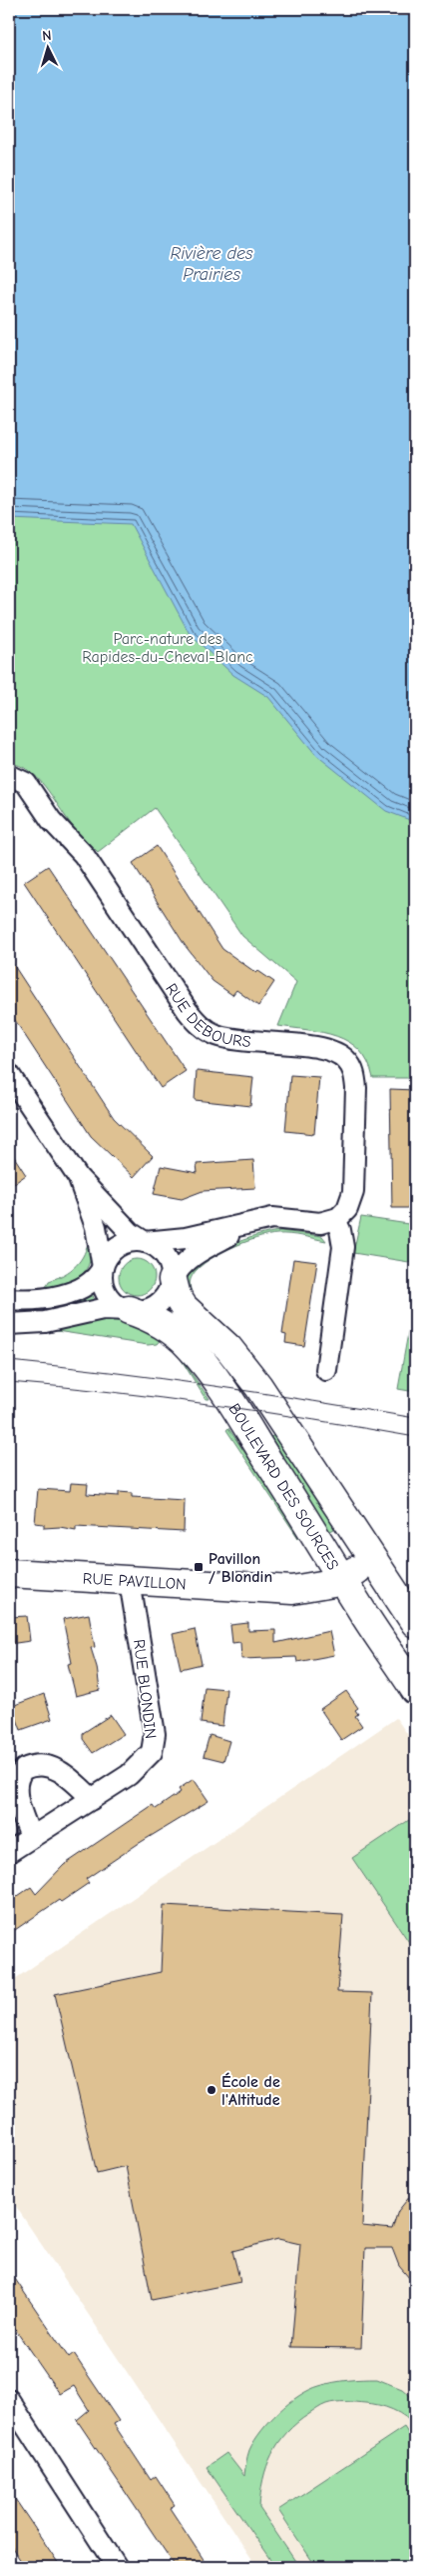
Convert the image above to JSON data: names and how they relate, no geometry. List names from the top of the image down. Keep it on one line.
{"streets":{"street":["RUE DEBOURS","BOULEVARD DES SOURCES","RUE PAVILLON","RUE BLONDIN"]},"crossings":[["BOULEVARD DES SOURCES","RUE PAVILLON"],["RUE PAVILLON","RUE BLONDIN"]],"water":["Rivière des Prairies"],"parks":["Parc-nature des Rapides-du-Cheval-Blanc"],"places":{"transit":["Pavillon / Blondin"],"other":["École de l'Altitude"]},"north":"top"}
